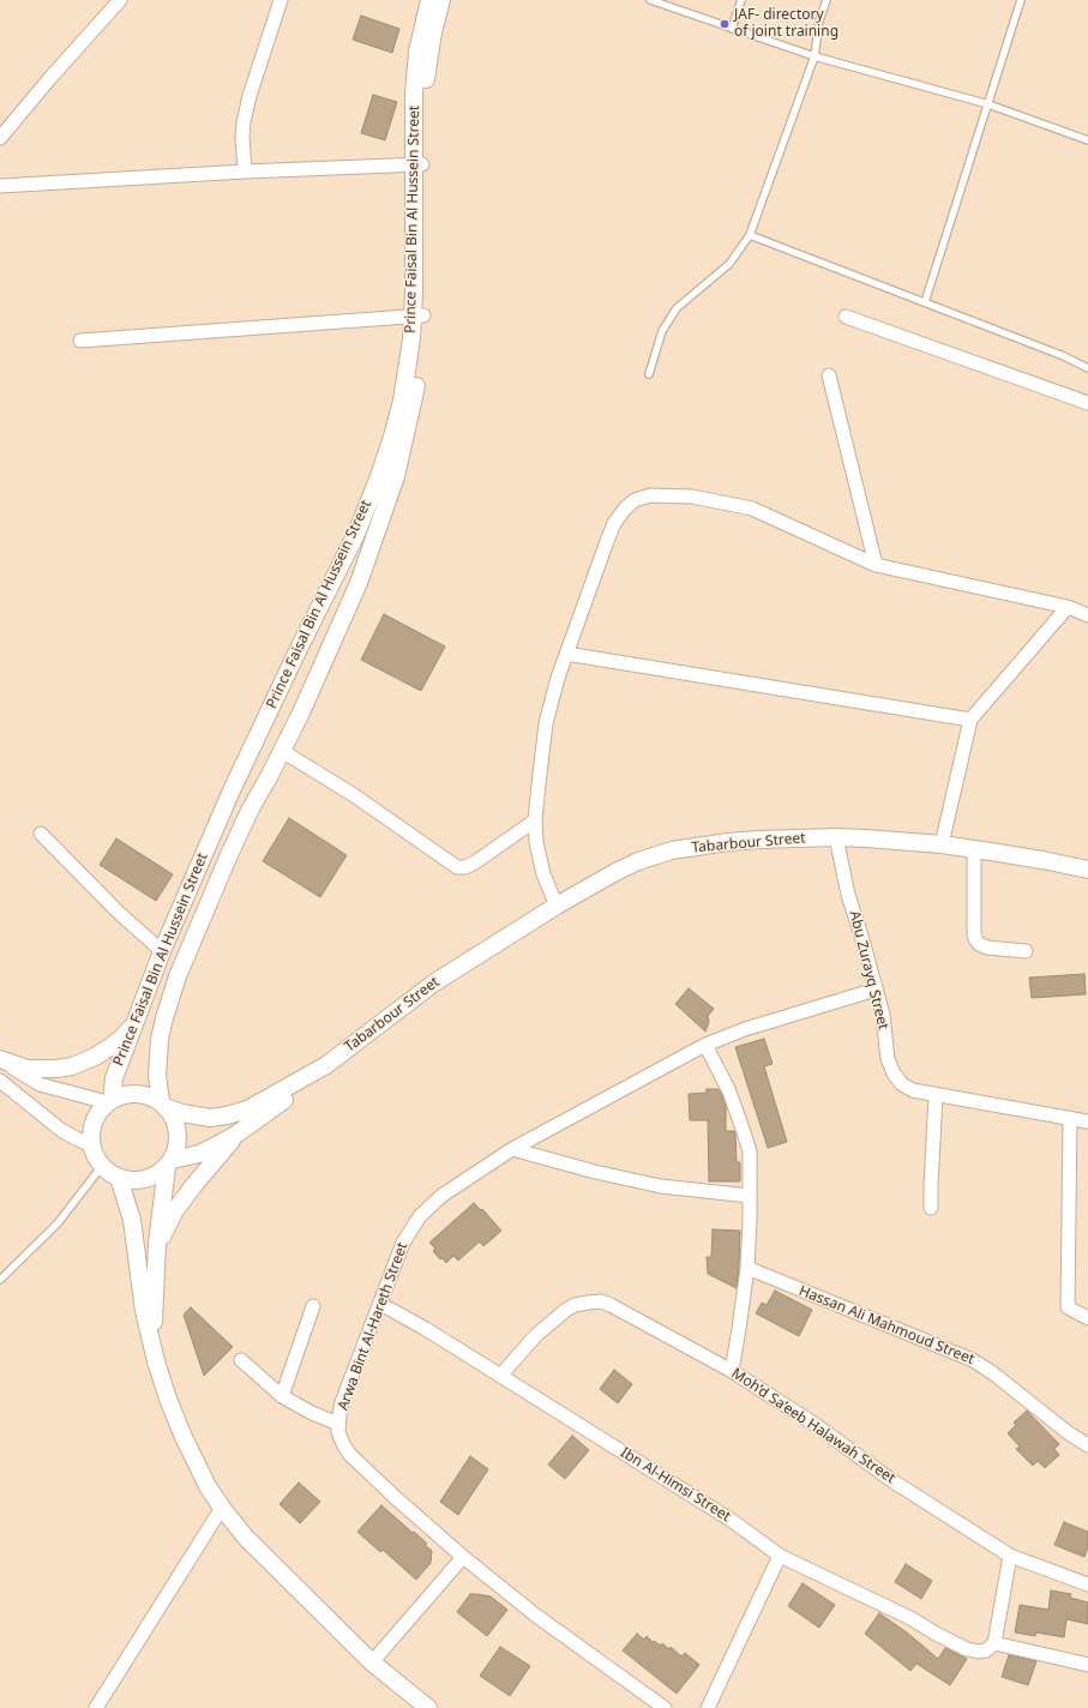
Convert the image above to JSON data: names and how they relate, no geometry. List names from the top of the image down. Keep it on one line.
{"streets":{"street":["Prince Faisal Bin Al Hussein Street","Tabarbour Street","Abu Zurayq Street","Hassan Ali Mahmoud Street","Arwa Bint Al-Hareth Street","Moh’d Sa’eeb Halawah Street","Ibn Al-Himsi Street"]},"crossings":[["Prince Faisal Bin Al Hussein Street","Tabarbour Street"],["Tabarbour Street","Abu Zurayq Street"],["Abu Zurayq Street","Arwa Bint Al-Hareth Street"],["Arwa Bint Al-Hareth Street","Ibn Al-Himsi Street"],["Moh’d Sa’eeb Halawah Street","Ibn Al-Himsi Street"]],"places":["JAF- directory of joint training"]}
